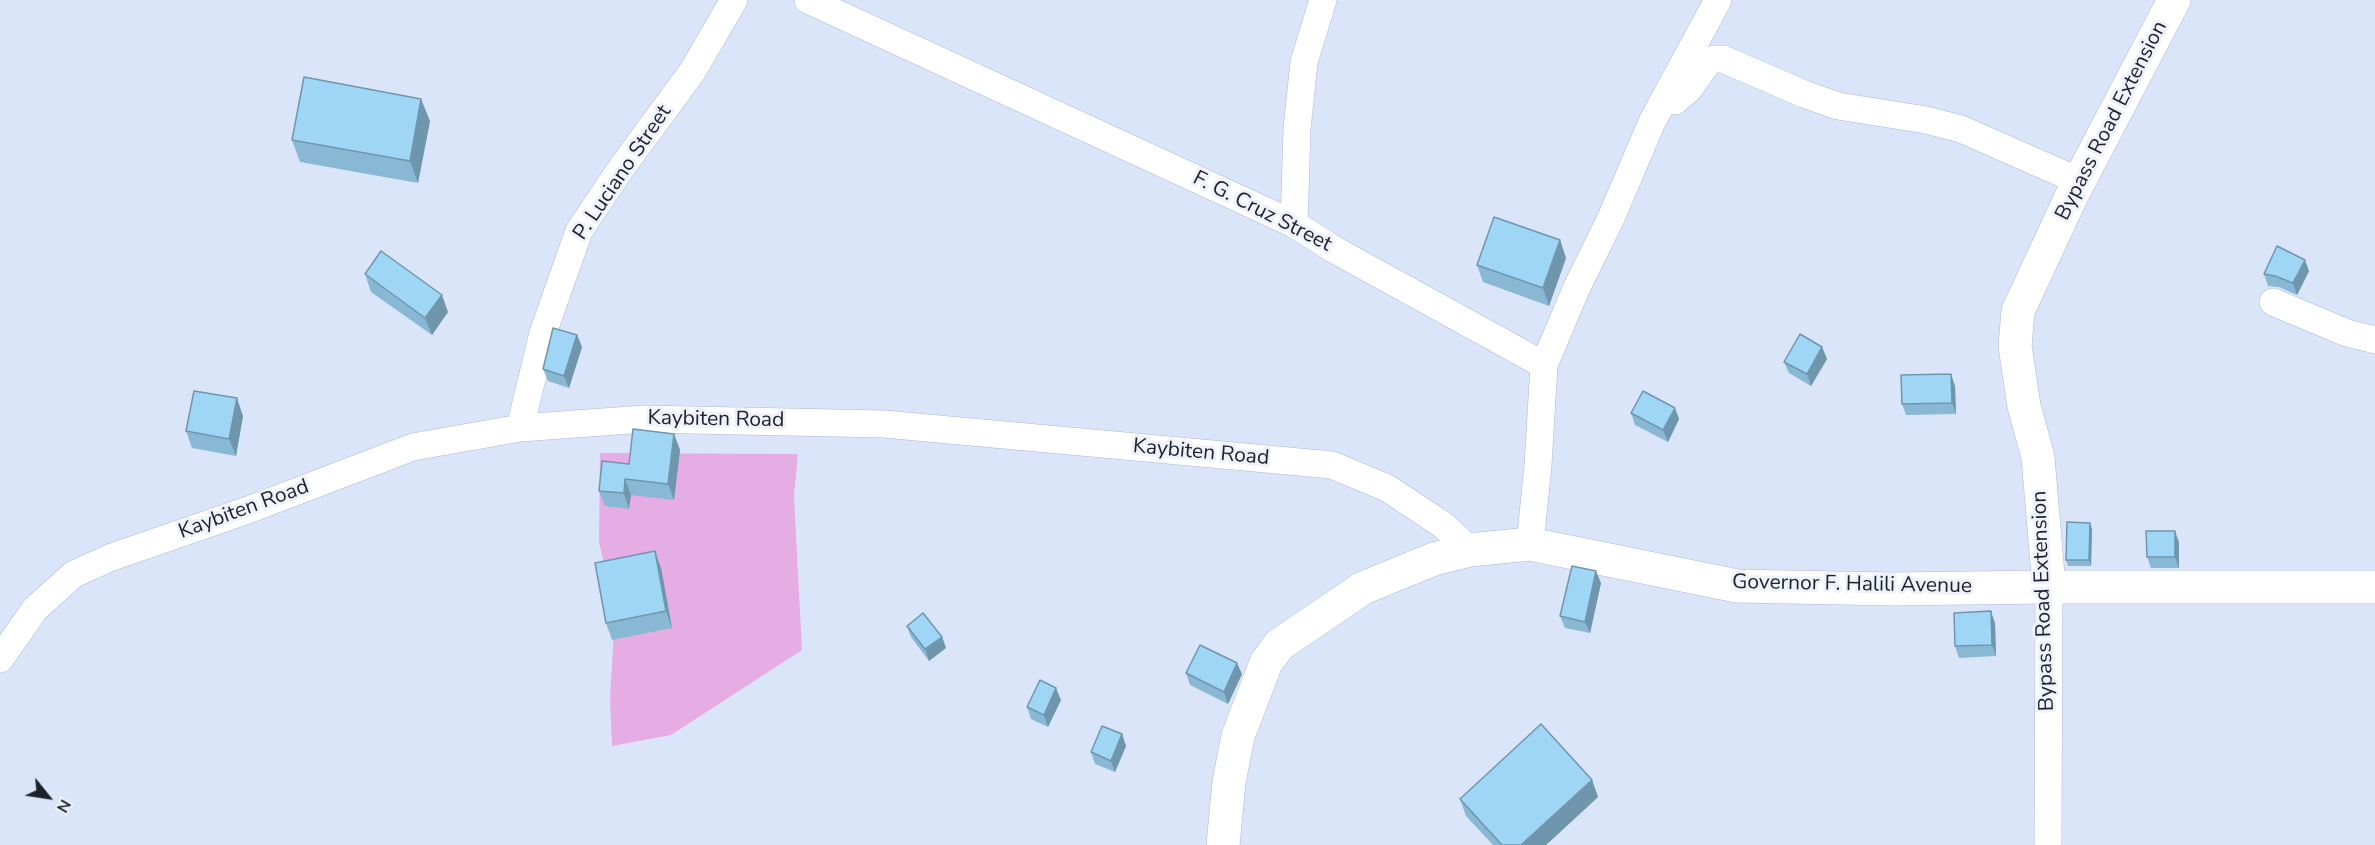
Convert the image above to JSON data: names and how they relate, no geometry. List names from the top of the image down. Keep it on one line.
{"streets":{"main road":["Bypass Road Extension","Governor F. Halili Avenue"],"street":["P. Luciano Street","F. G. Cruz Street","Kaybiten Road"]},"crossings":[["Bypass Road Extension","Governor F. Halili Avenue"],["P. Luciano Street","Kaybiten Road"],["Kaybiten Road","Governor F. Halili Avenue"]],"north":"bottom right"}
